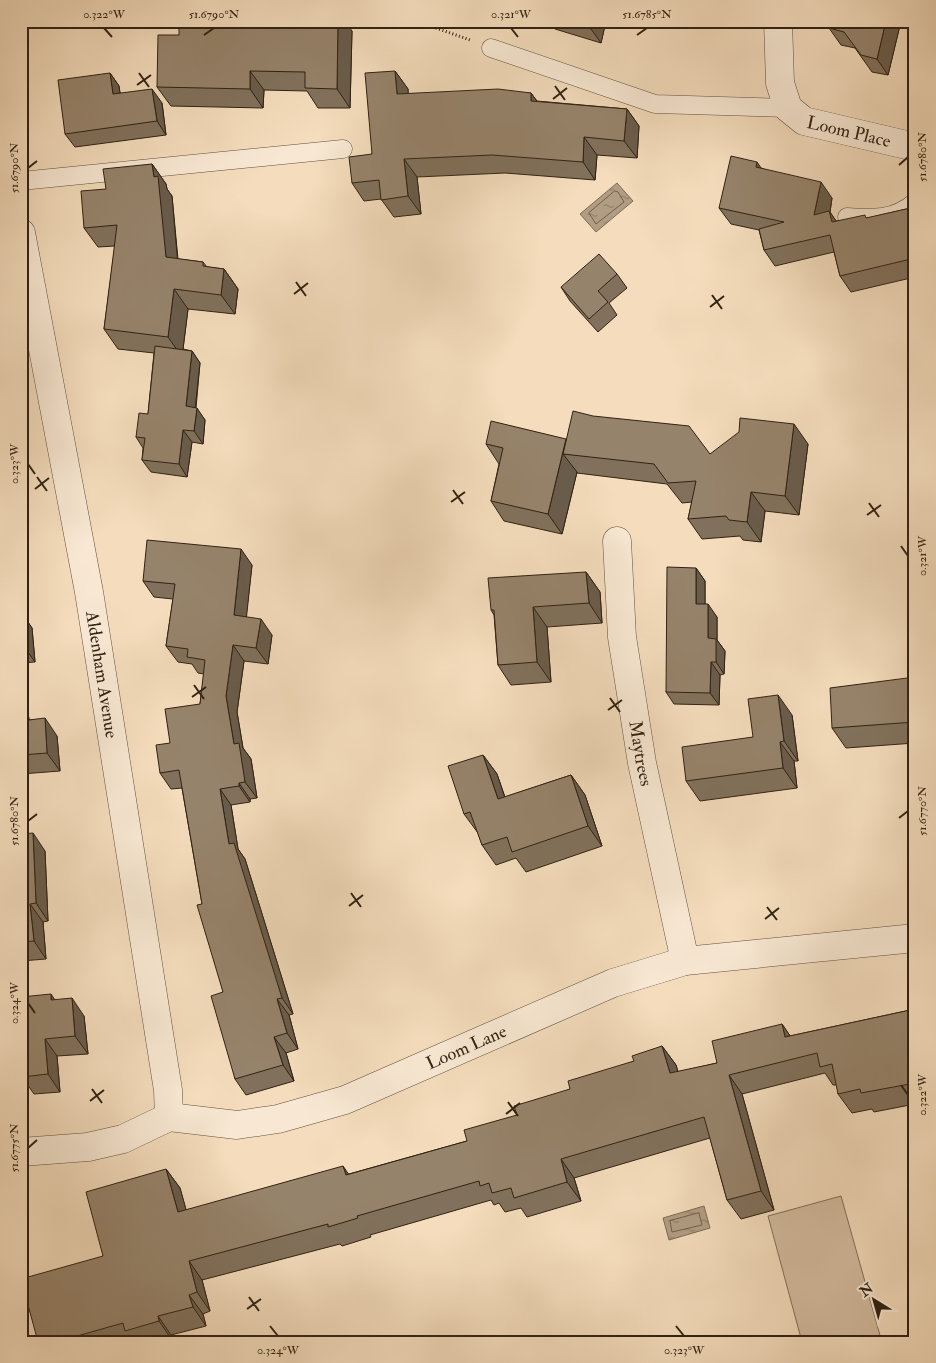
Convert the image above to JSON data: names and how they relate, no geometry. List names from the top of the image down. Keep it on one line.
{"streets":{"street":["Loom Place","Aldenham Avenue","Maytrees","Loom Lane"]},"crossings":[["Aldenham Avenue","Loom Lane"],["Maytrees","Loom Lane"]],"north":"top left","coordinates":["0.322°W","51.6790°N","0.321°W","51.6785°N","51.6780°N","0.323°W","51.6770°N","0.324°W","51.6775°N"]}
